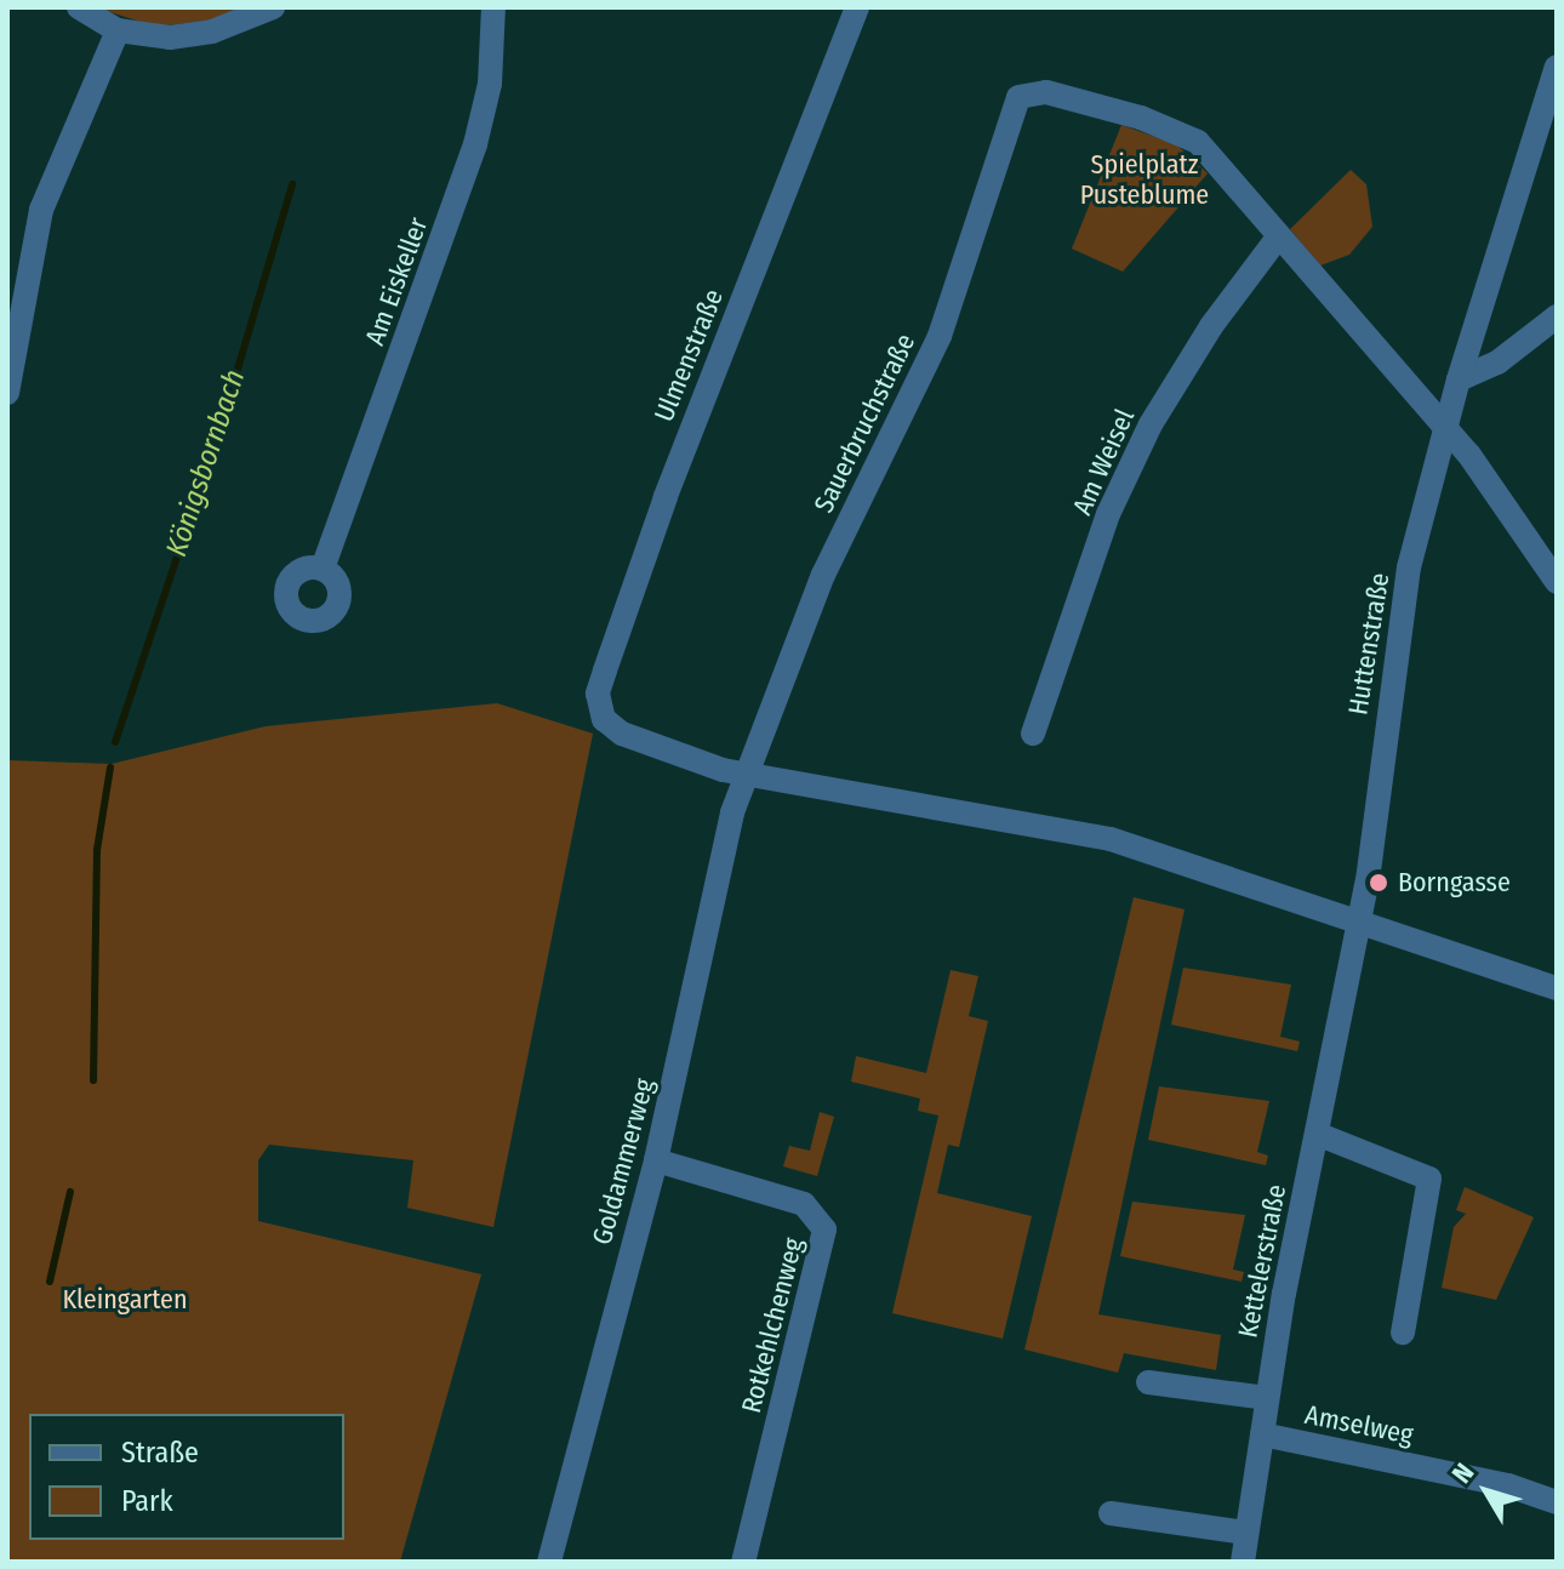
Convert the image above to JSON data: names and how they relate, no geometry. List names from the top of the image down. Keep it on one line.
{"streets":{"street":["Am Eiskeller","Ulmenstraße","Sauerbruchstraße","Am Weisel","Huttenstraße","Goldammerweg","Kettelerstraße","Rotkehlchenweg","Amselweg"]},"crossings":[["Ulmenstraße","Sauerbruchstraße"],["Ulmenstraße","Goldammerweg"],["Sauerbruchstraße","Am Weisel"],["Sauerbruchstraße","Goldammerweg"],["Huttenstraße","Kettelerstraße"],["Goldammerweg","Rotkehlchenweg"],["Kettelerstraße","Amselweg"]],"water":["Königsbornbach"],"parks":["Spielplatz Pusteblume","Kleingarten"],"places":["Borngasse"],"legend":["Straße","Park"],"north":"top left"}
